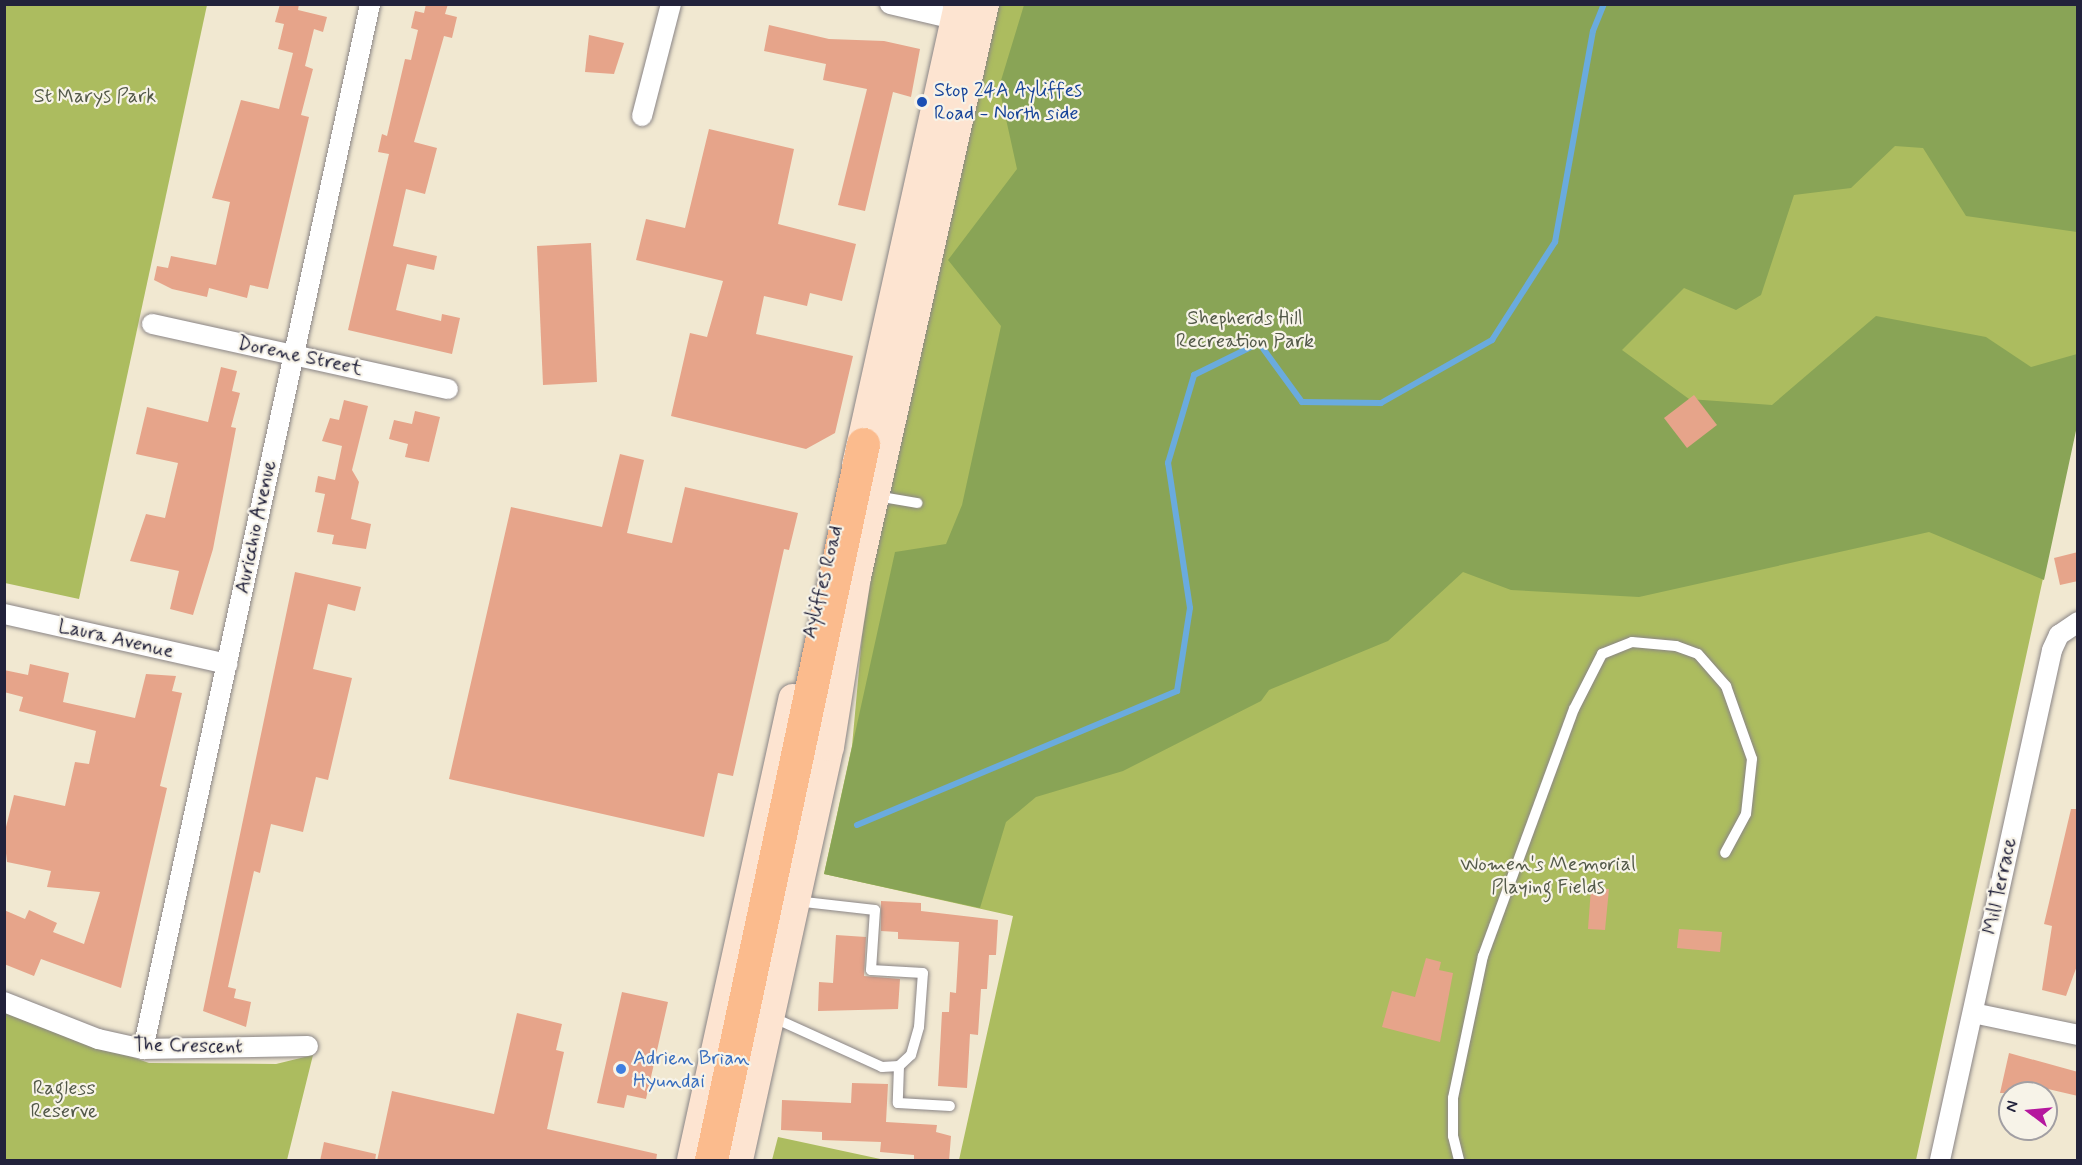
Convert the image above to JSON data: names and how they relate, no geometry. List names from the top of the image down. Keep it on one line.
{"streets":{"main road":["Ayliffes Road"],"street":["Dorene Street","Auricchio Avenue","Laura Avenue","Mill Terrace","The Crescent"]},"crossings":[["Dorene Street","Auricchio Avenue"],["Auricchio Avenue","Laura Avenue"],["Auricchio Avenue","The Crescent"]],"parks":["St Marys Park","Shepherds Hill Recreation Park","Women's Memorial Playing Fields","Ragless Reserve"],"places":["Stop 24A Ayliffes Road - North side","Adrien Brian Hyundai"],"north":"left"}
